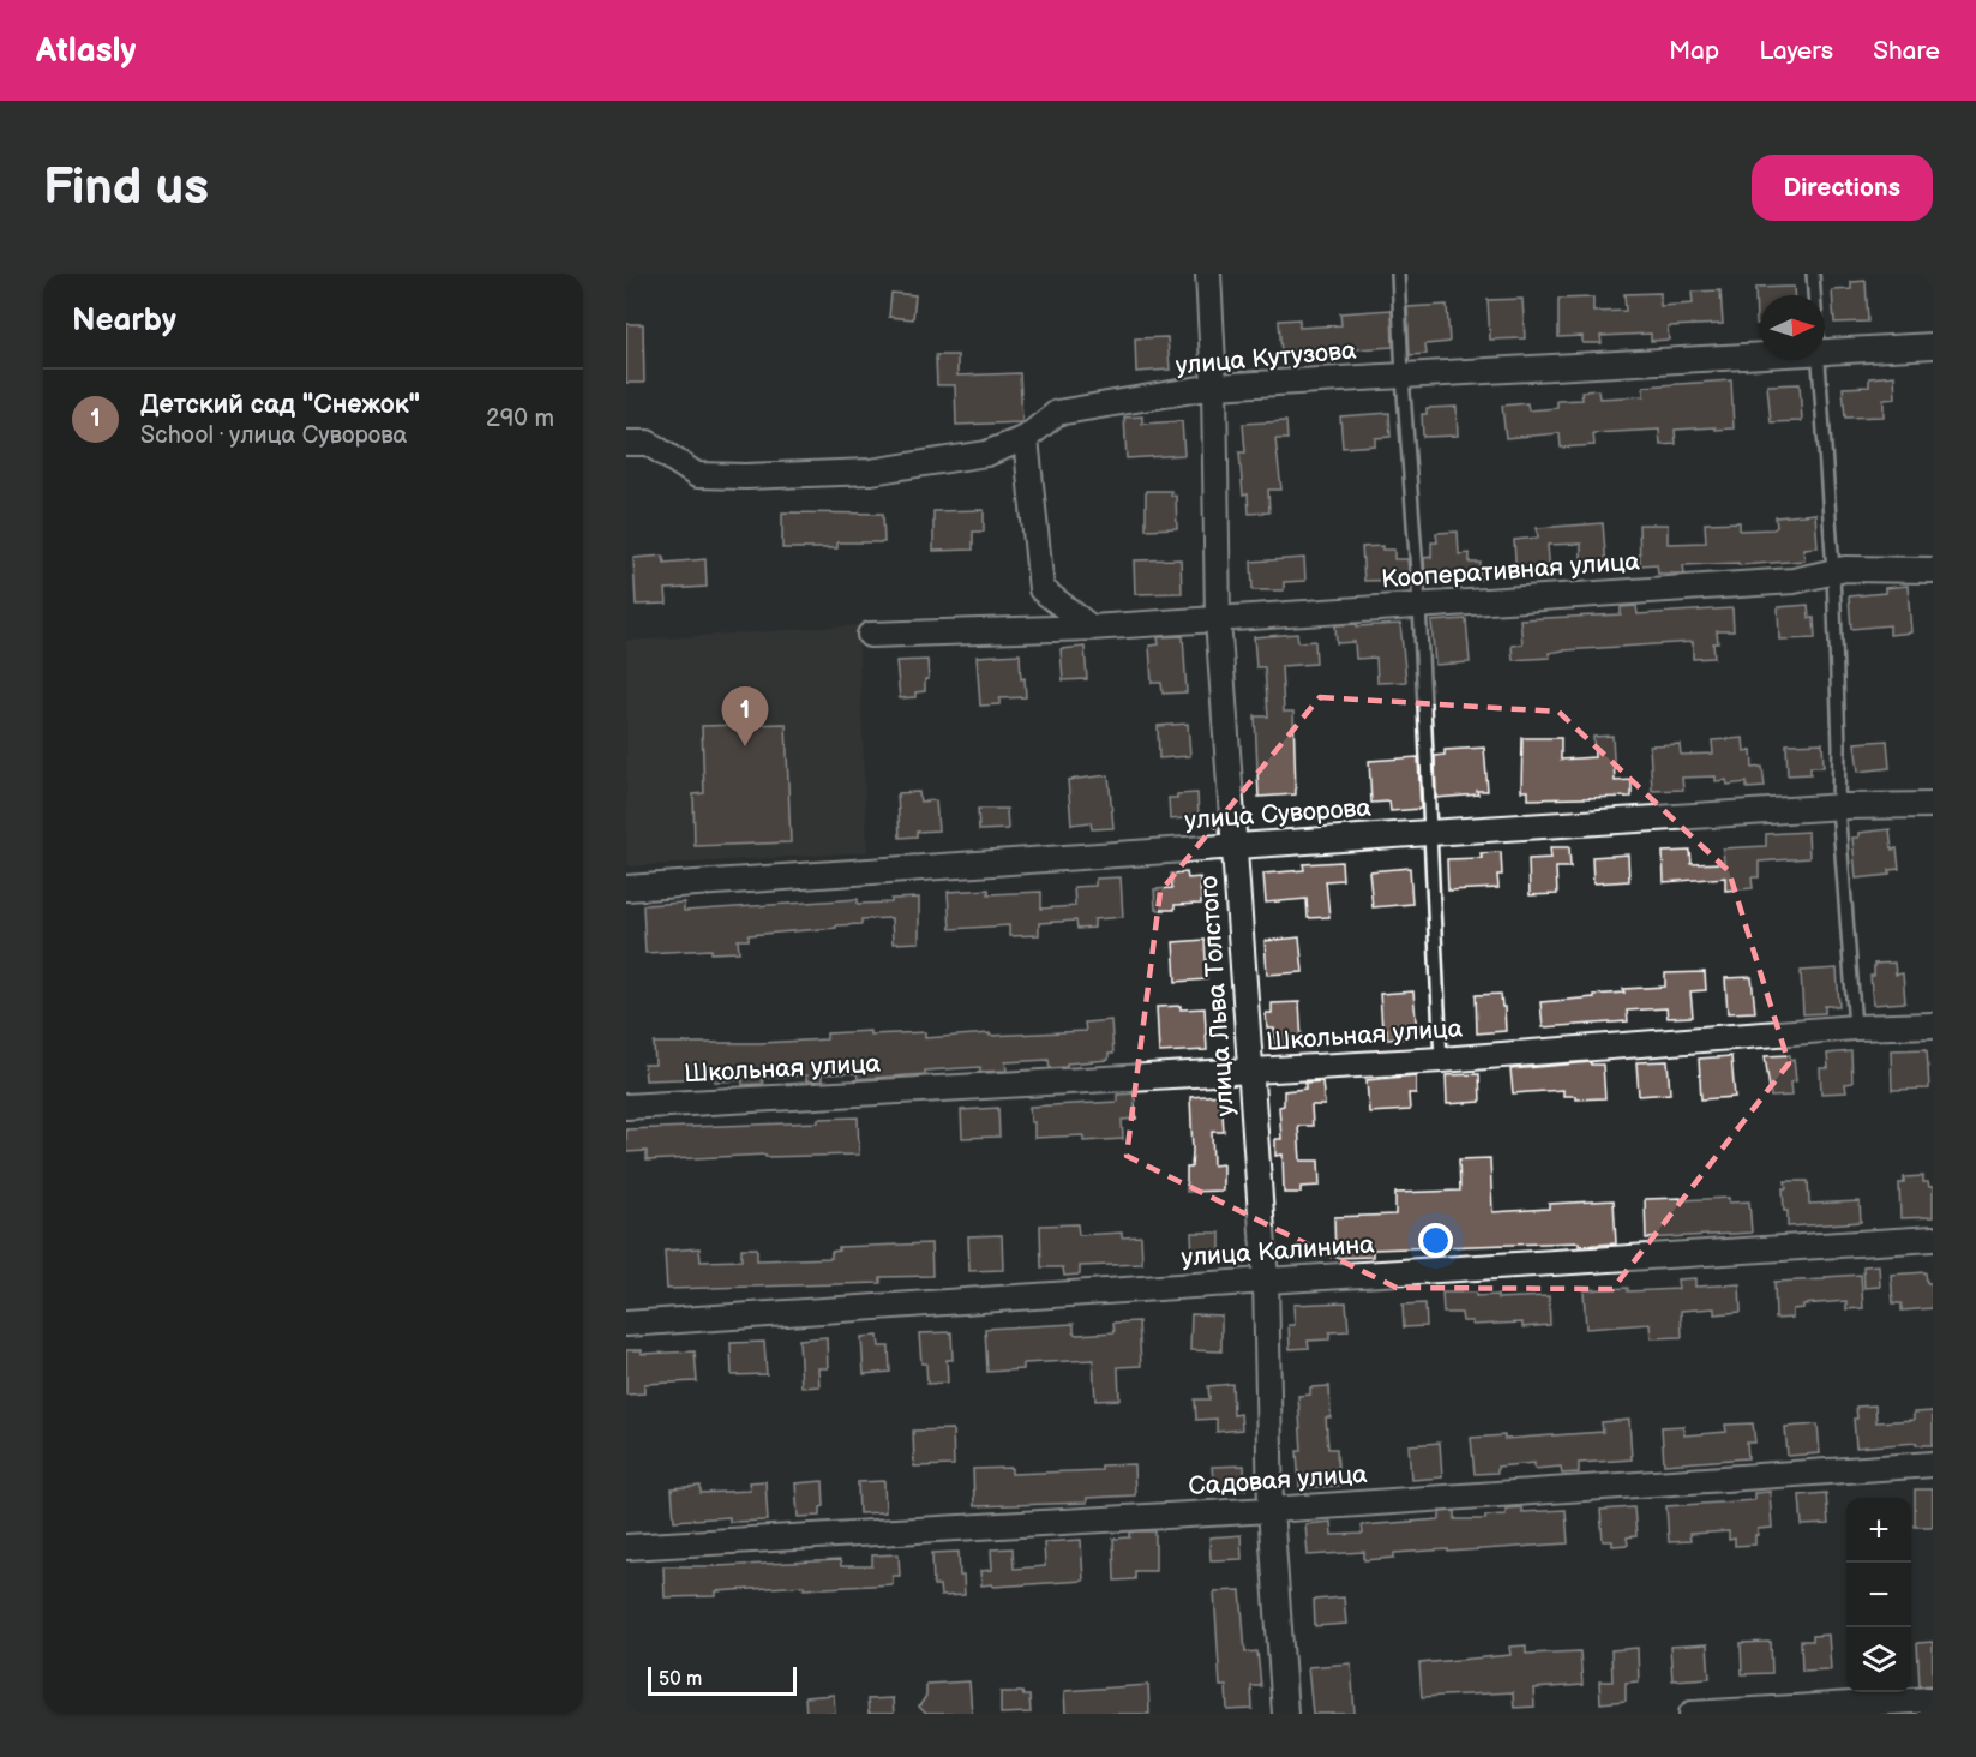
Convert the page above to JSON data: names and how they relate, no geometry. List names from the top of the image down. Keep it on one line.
{"streets":{"street":["улица Кутузова","Кооперативная улица","улица Суворова","улица Льва Толстого","Школьная улица","улица Калинина","Садовая улица"]},"crossings":[["улица Кутузова","улица Льва Толстого"],["Кооперативная улица","улица Льва Толстого"],["улица Суворова","улица Льва Толстого"],["улица Льва Толстого","Школьная улица"],["улица Льва Толстого","улица Калинина"],["улица Льва Толстого","Садовая улица"]],"scale_bar":"50 m","north":"right","page":{"header":"Atlasly","nav":["Map","Layers","Share"],"buttons":"Directions","title":"Find us","heading":"Nearby","list":[{"mark":"1","name":"Детский сад \"Снежок\"","note":"School · улица Суворова","value":"290 m"}],"pins":"1","map_buttons":["+","−"],"scale":"50 m"}}
